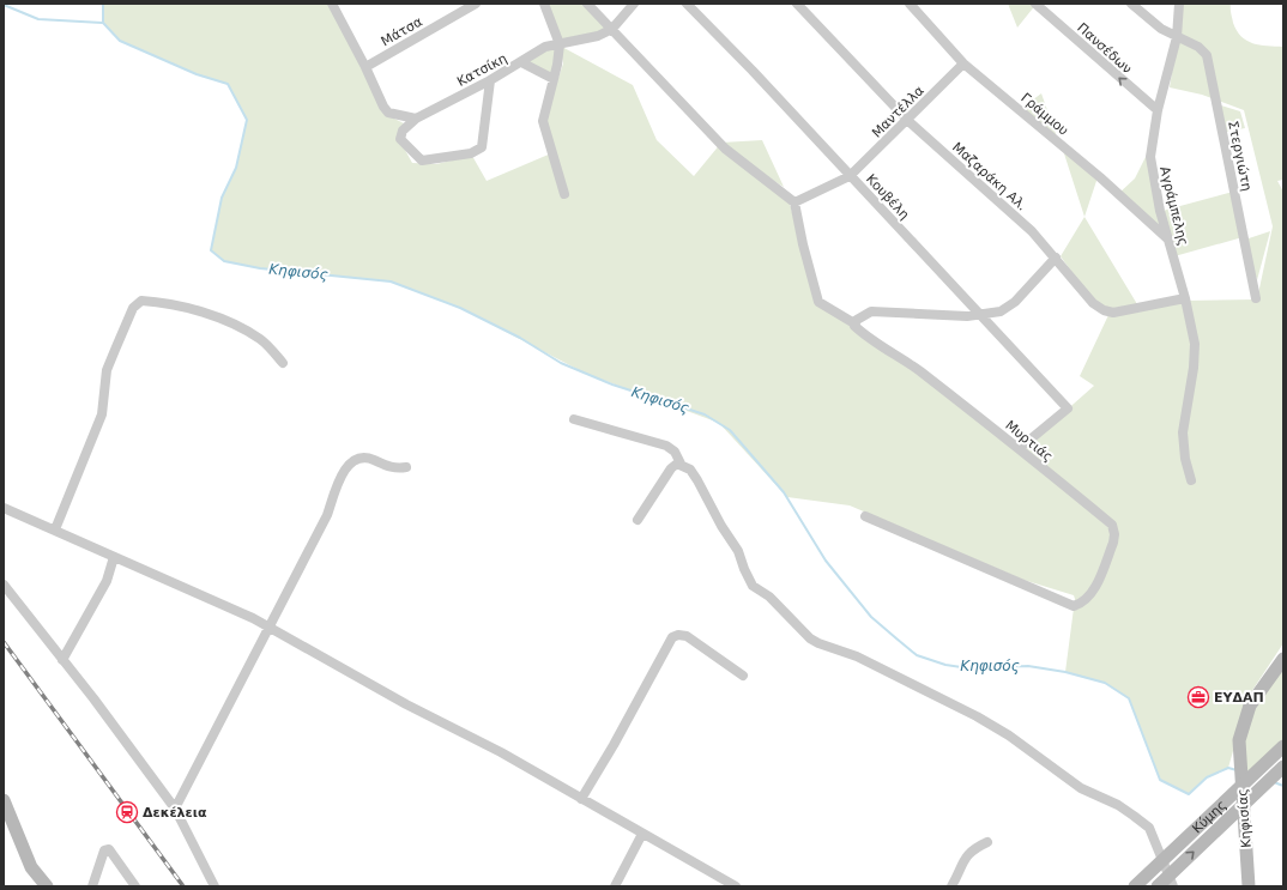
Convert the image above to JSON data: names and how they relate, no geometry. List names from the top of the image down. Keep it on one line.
{"streets":{"main road":["Κύμης","Κηφισίας"],"street":["Μάτσα","Πανσέδων","Κατσίκη","Μαντέλλα","Γράμμου","Στεργιώτη","Μαζαράκη Αλ.","Κουβέλη","Αγράμπελης","Μυρτιάς"]},"crossings":[["Πανσέδων","Αγράμπελης"],["Μαντέλλα","Γράμμου"],["Μαντέλλα","Μαζαράκη Αλ."],["Μαντέλλα","Κουβέλη"],["Μαντέλλα","Μυρτιάς"],["Γράμμου","Αγράμπελης"],["Στεργιώτη","Αγράμπελης"],["Μαζαράκη Αλ.","Αγράμπελης"],["Κουβέλη","Μυρτιάς"]],"one_way":["Πανσέδων"],"water":["Κηφισός"],"places":{"office":["ΕΥΔΑΠ"],"station":["Δεκέλεια"]}}
